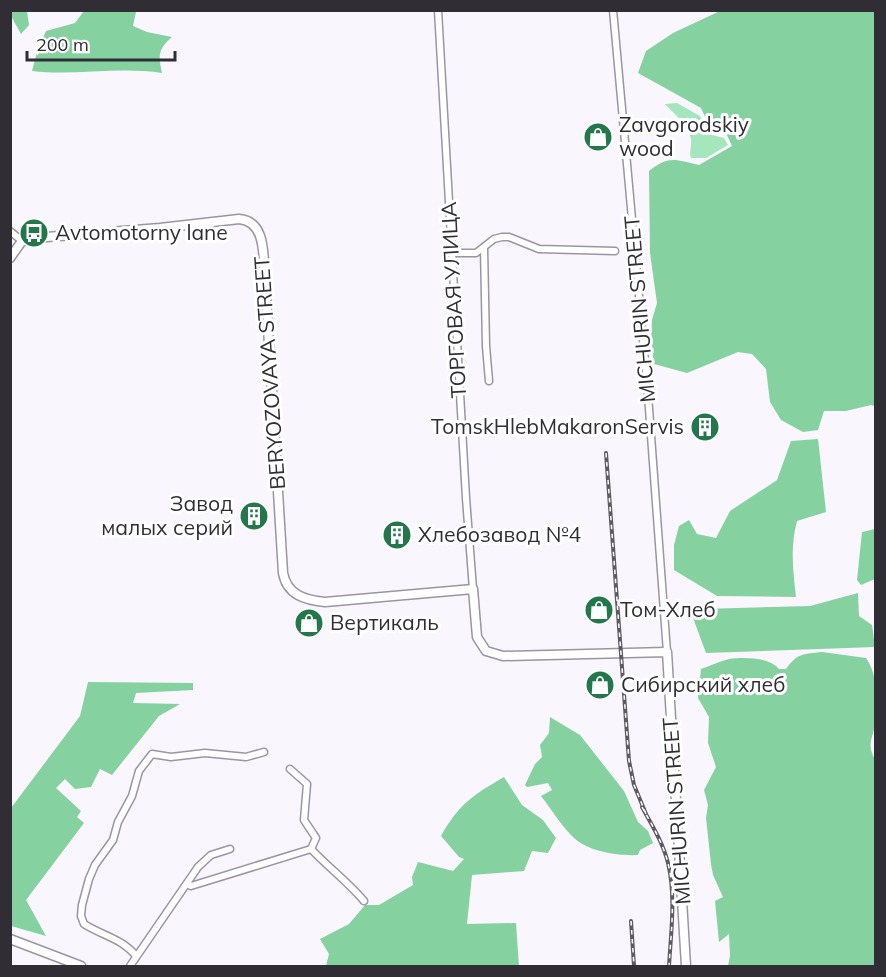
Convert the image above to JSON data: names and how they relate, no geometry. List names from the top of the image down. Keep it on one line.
{"streets":{"street":["ТОРГОВАЯ УЛИЦА","MICHURIN STREET","BERYOZOVAYA STREET"]},"crossings":[["ТОРГОВАЯ УЛИЦА","BERYOZOVAYA STREET"]],"places":{"shop":["Zavgorodskiy wood","Том-Хлеб","Вертикаль","Сибирский хлеб"],"bus stop":["Avtomotorny lane"],"building":["TomskHlebMakaronServis","Завод малых серий","Хлебозавод №4"]},"scale_bar":"200 m"}
